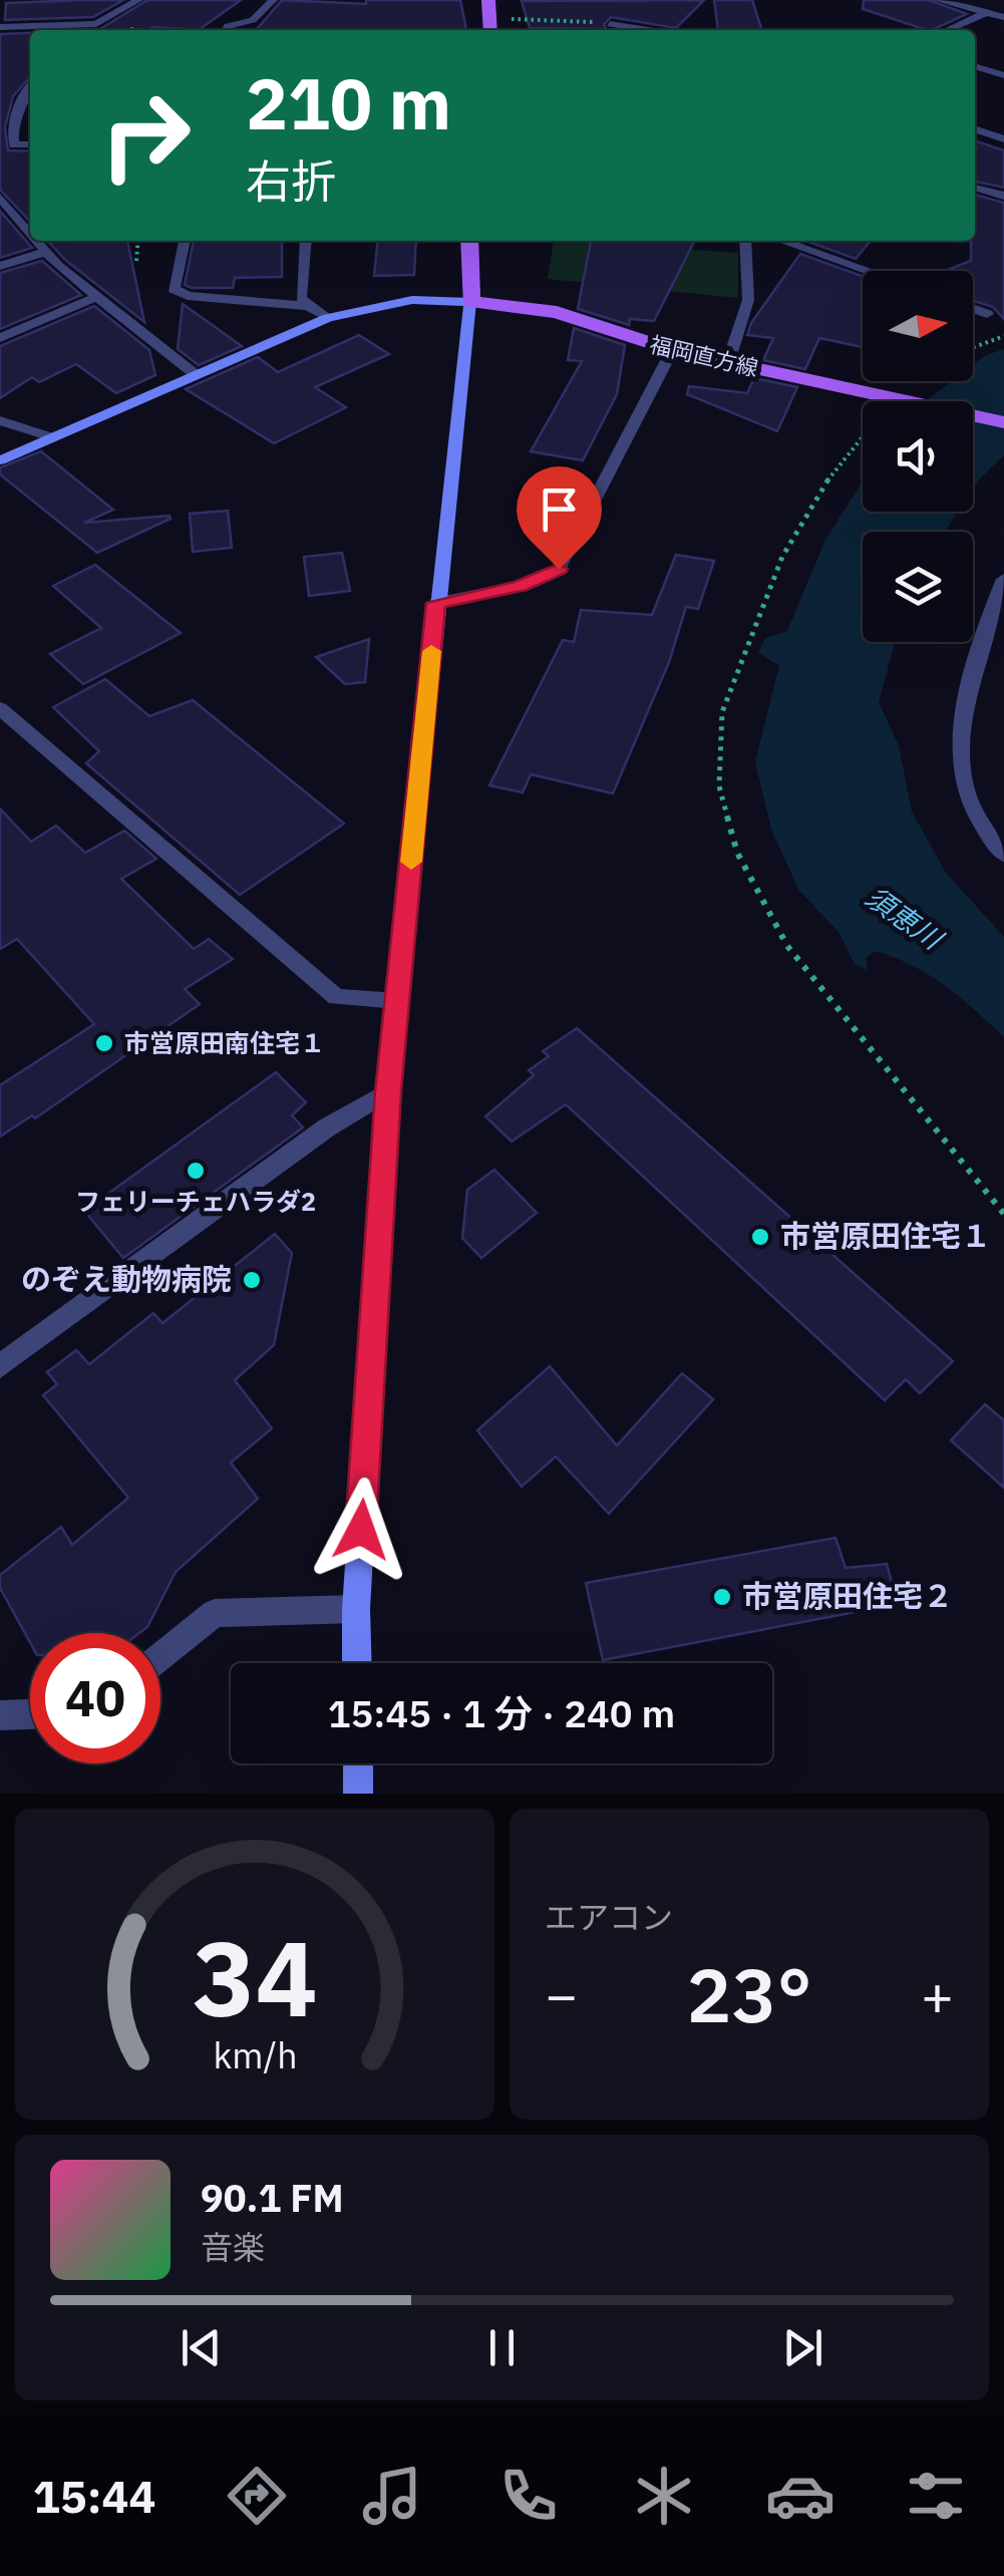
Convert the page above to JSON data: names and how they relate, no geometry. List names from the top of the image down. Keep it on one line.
{"streets":{"main road":["福岡直方線"]},"water":["須恵川"],"places":["市営原田南住宅１","フェリーチェハラダ2","市営原田住宅１","のぞえ動物病院","市営原田住宅２"],"north":"right","page":{"turn":["210 m","右折"],"limit":"40","trip":"15:45 · 1 分 · 240 m","tile":"エアコン","heat":["−","23°","+"],"song":["90.1 FM","音楽"],"tabs":"15:44","gauge":["34","km/h"]}}
